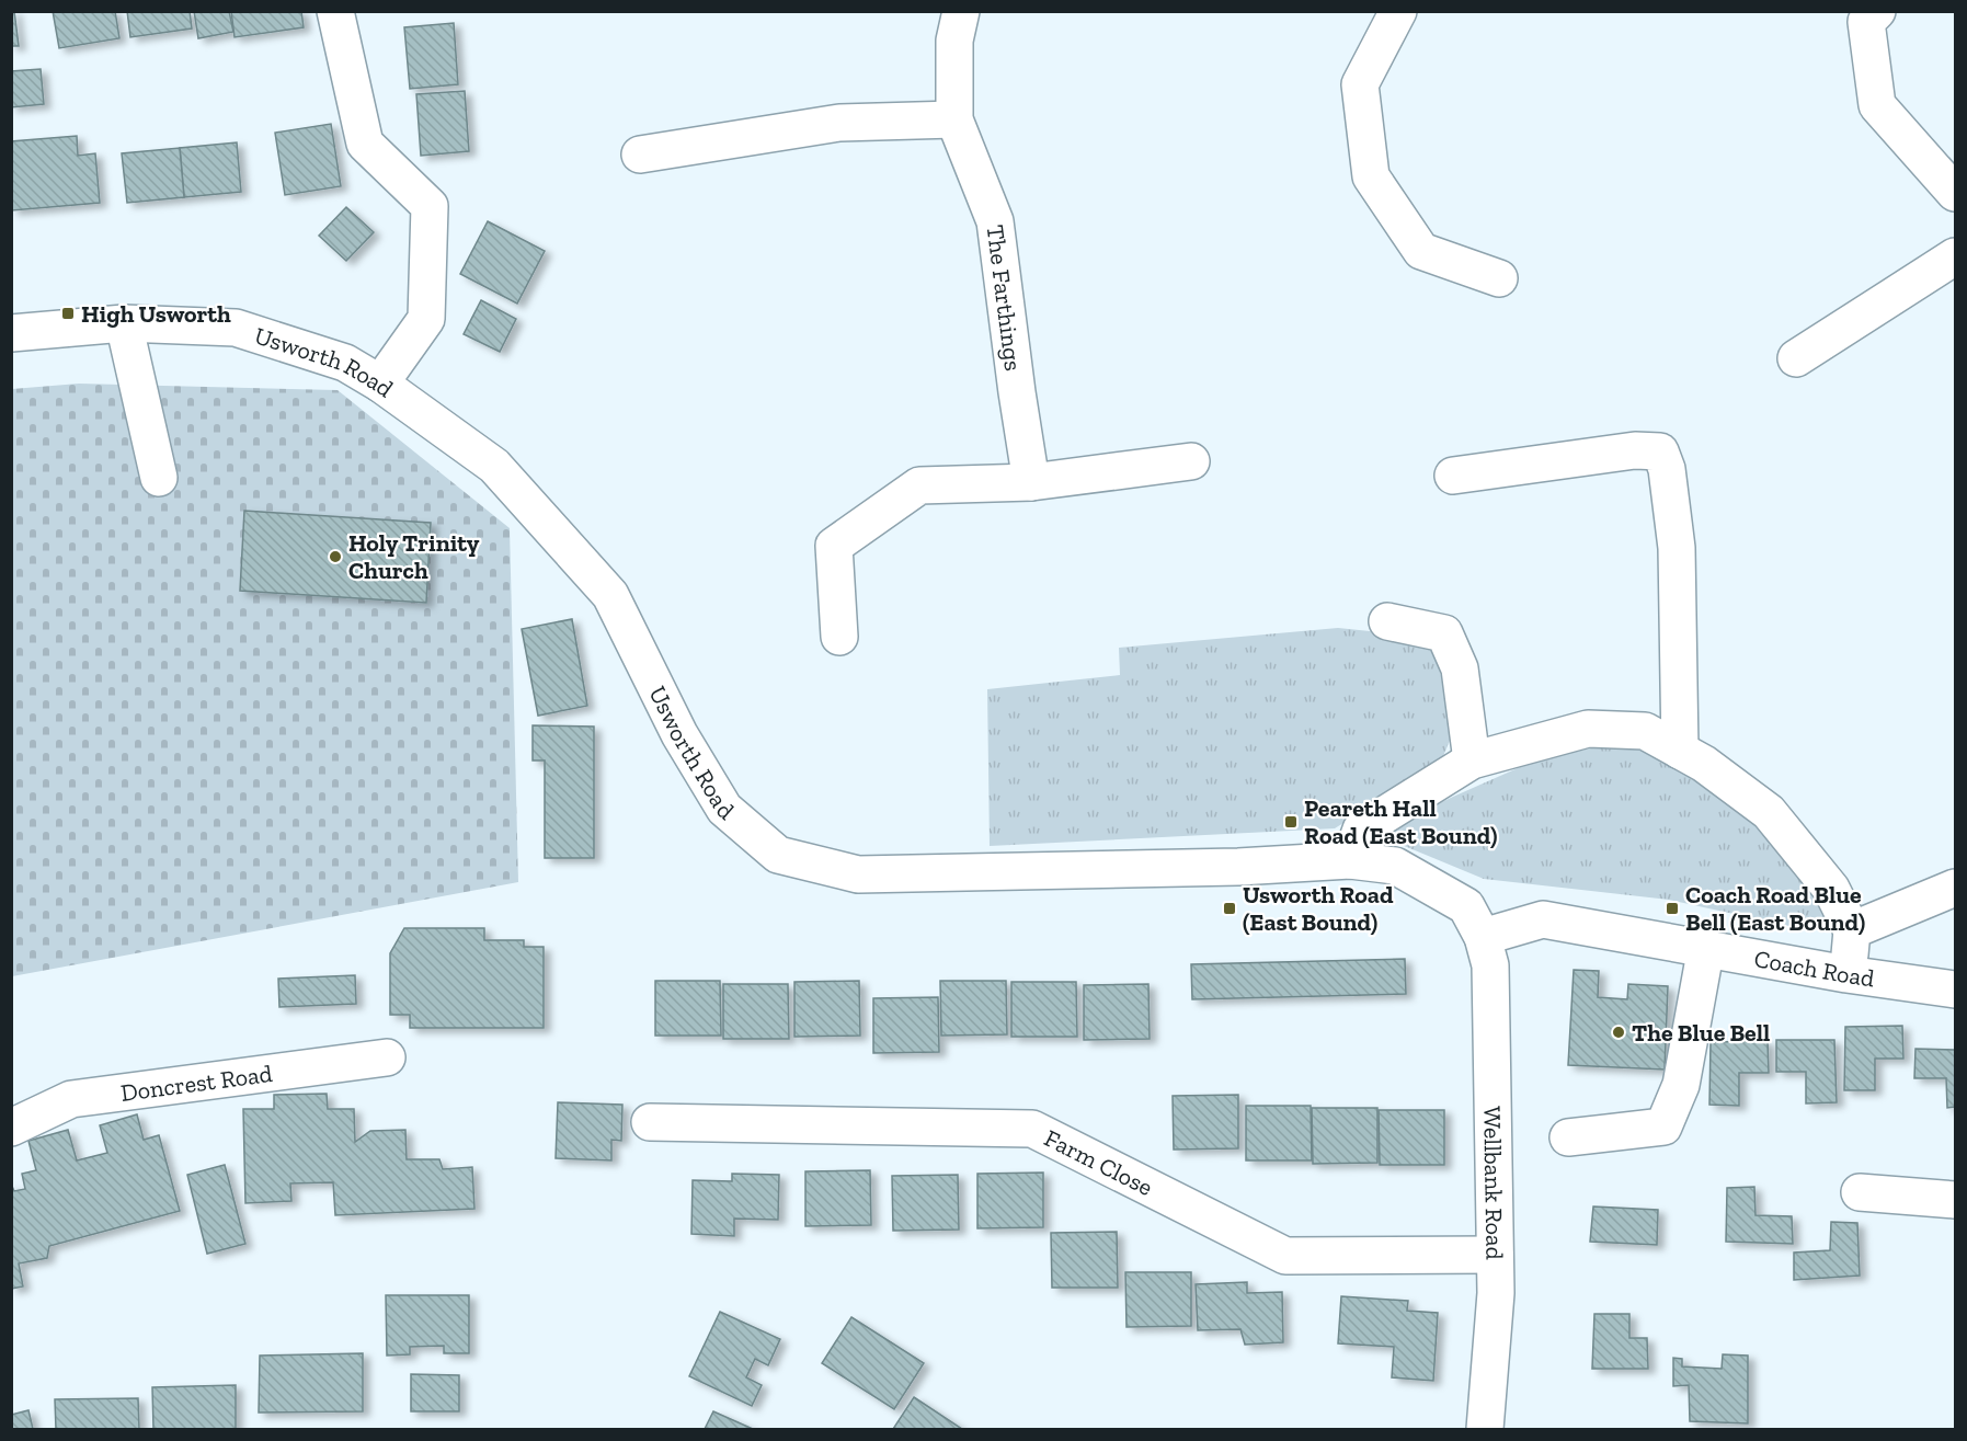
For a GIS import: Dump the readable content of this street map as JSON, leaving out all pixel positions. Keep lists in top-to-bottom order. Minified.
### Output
{"streets":{"street":["The Farthings","Usworth Road","Coach Road","Doncrest Road","Farm Close","Wellbank Road"]},"crossings":[["Usworth Road","Coach Road"],["Usworth Road","Wellbank Road"],["Coach Road","Wellbank Road"],["Farm Close","Wellbank Road"]],"places":{"transit":["High Usworth","Peareth Hall Road (East Bound)","Usworth Road (East Bound)","Coach Road Blue Bell (East Bound)"],"other":["Holy Trinity Church","The Blue Bell"]}}
